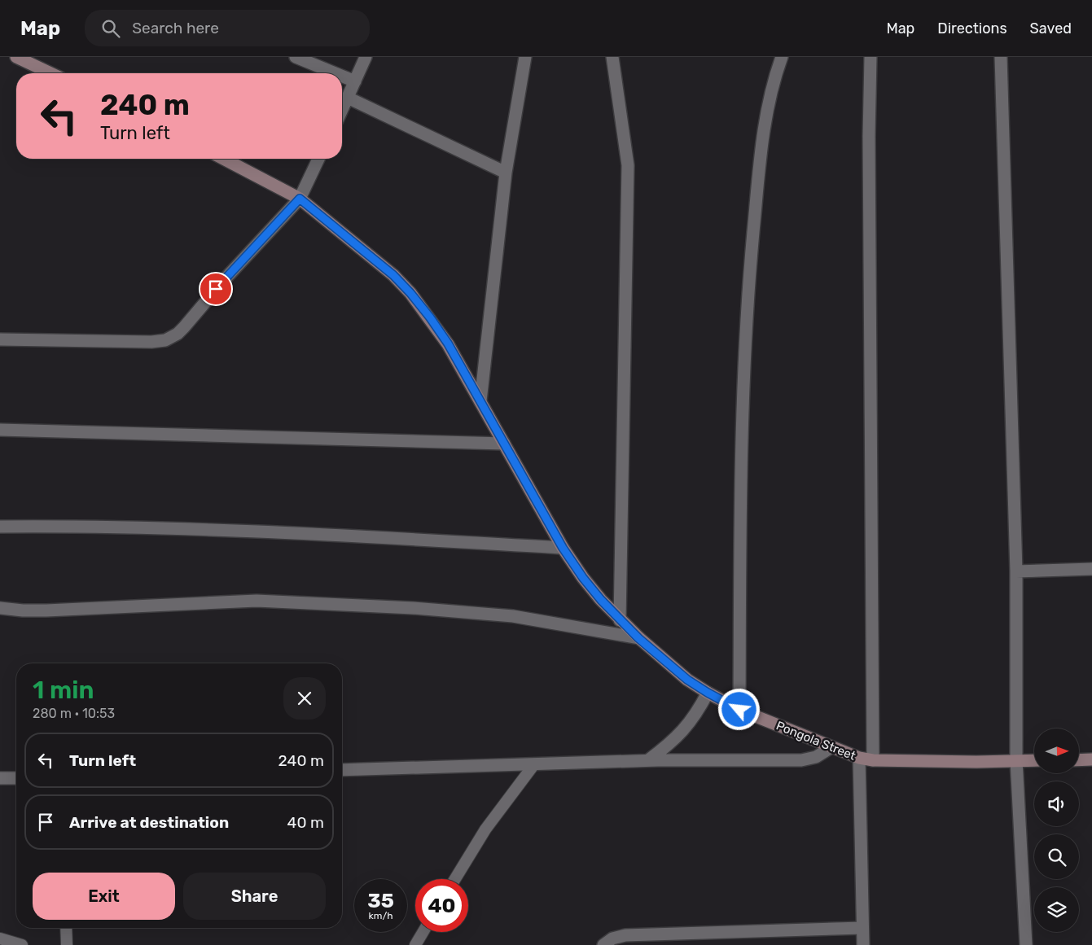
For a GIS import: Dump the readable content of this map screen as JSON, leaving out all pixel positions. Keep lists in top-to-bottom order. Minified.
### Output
{"streets":{"street":["Pongola Street"]},"north":"right","page":{"header":"Map","search":"Search here","nav":["Map","Directions","Saved"],"turn":["240 m","Turn left"],"heading":["1 min","280 m · 10:53"],"list":[{"name":"Turn left","value":"240 m"},{"name":"Arrive at destination","value":"40 m"}],"buttons":["Exit","Share"],"speed":"35 km/h","limit":"40"}}
